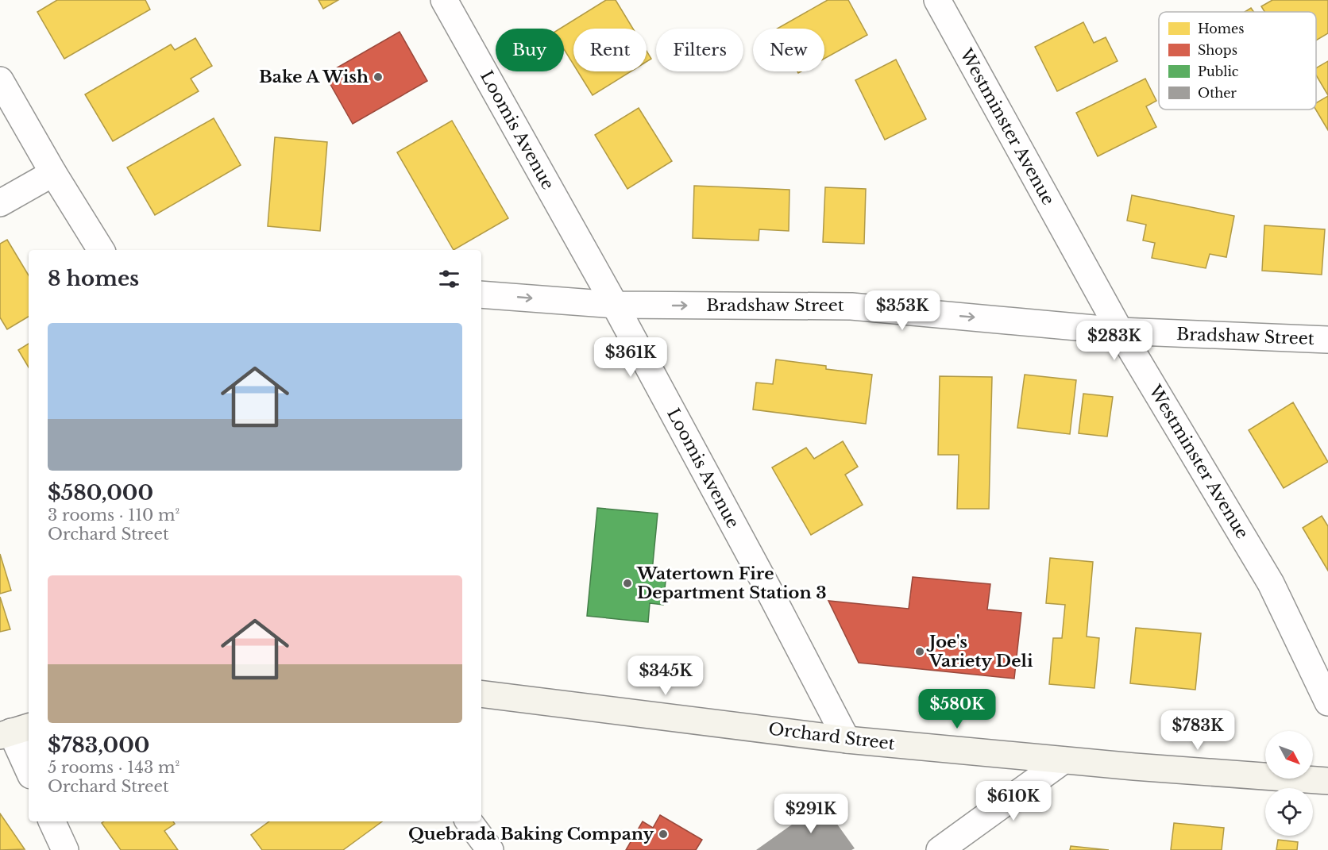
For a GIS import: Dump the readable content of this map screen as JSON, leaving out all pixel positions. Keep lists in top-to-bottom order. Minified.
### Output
{"streets":{"main road":["Orchard Street"],"street":["Westminster Avenue","Loomis Avenue","Bradshaw Street"]},"crossings":[["Westminster Avenue","Bradshaw Street"],["Loomis Avenue","Bradshaw Street"],["Loomis Avenue","Orchard Street"]],"one_way":["Bradshaw Street"],"places":["Bake A Wish","Watertown Fire Department Station 3","Joe's Variety Deli","Quebrada Baking Company"],"legend":["Homes","Shops","Public","Other"],"north":"bottom right","page":{"chip":["Buy","Rent","Filters","New"],"heading":"8 homes","price":["$353K","$283K","$361K","$345K","$580K","$783K","$610K","$291K"],"list":[{"name":"$580,000","note":"3 rooms · 110 m² · Orchard Street"},{"name":"$783,000","note":"5 rooms · 143 m² · Orchard Street"}]}}
